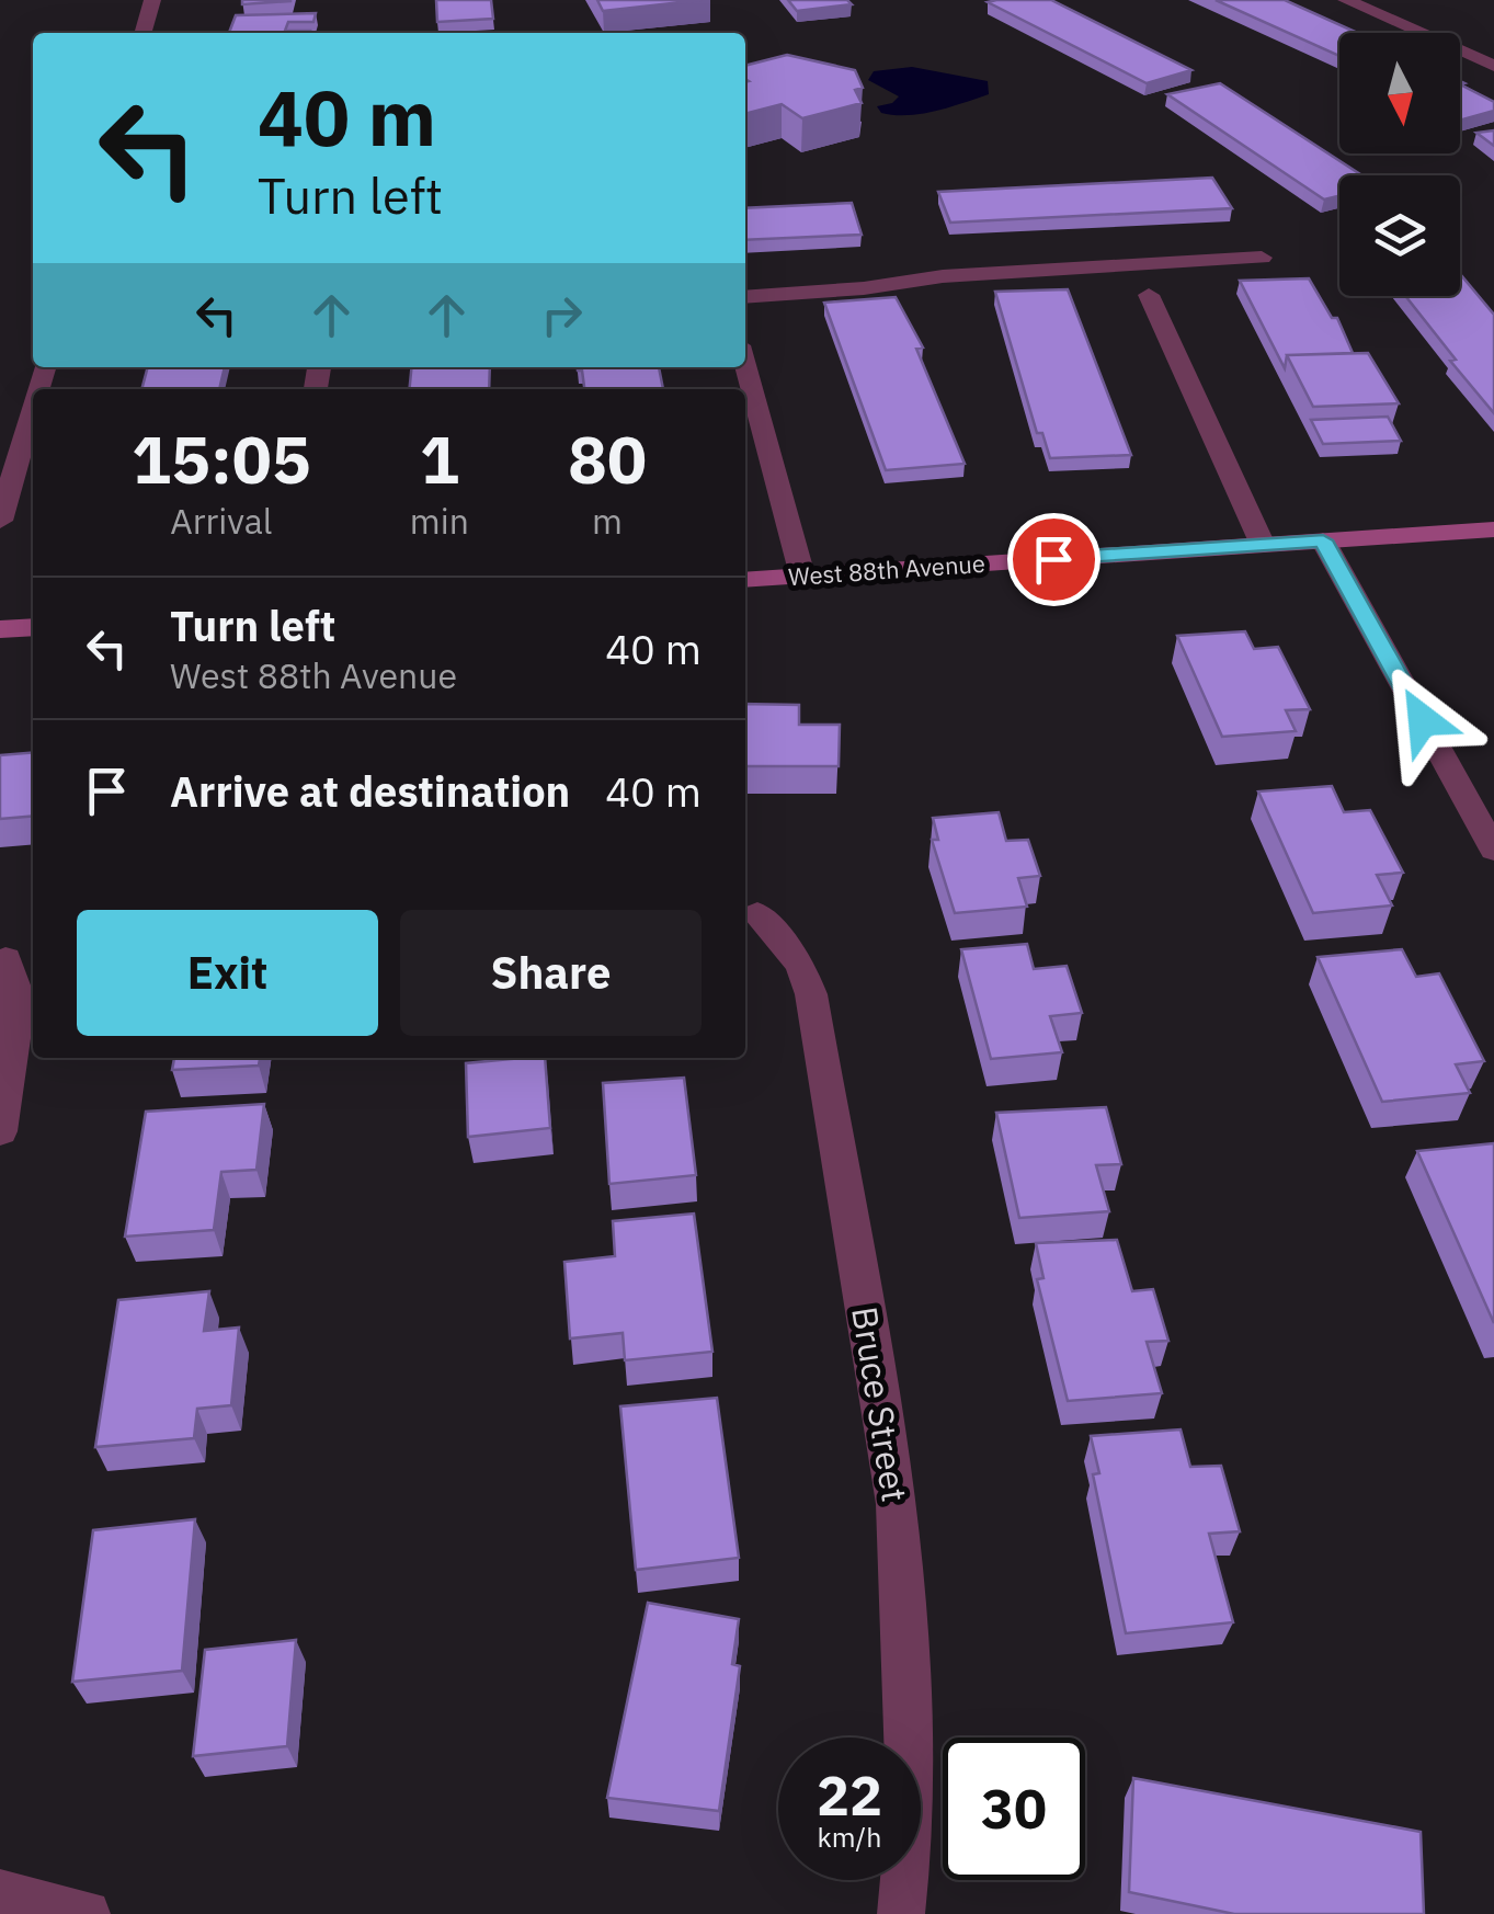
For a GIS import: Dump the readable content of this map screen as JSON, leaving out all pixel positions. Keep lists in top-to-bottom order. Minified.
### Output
{"streets":{"main road":["West 88th Avenue"],"street":["Bruce Street"]},"north":"bottom","page":{"turn":["40 m","Turn left"],"eta":["15:05","Arrival","1","min","80","m"],"list":[{"name":"Turn left","note":"West 88th Avenue","value":"40 m"},{"name":"Arrive at destination","value":"40 m"}],"buttons":["Exit","Share"],"speed":"22 km/h","limit":"30"}}
